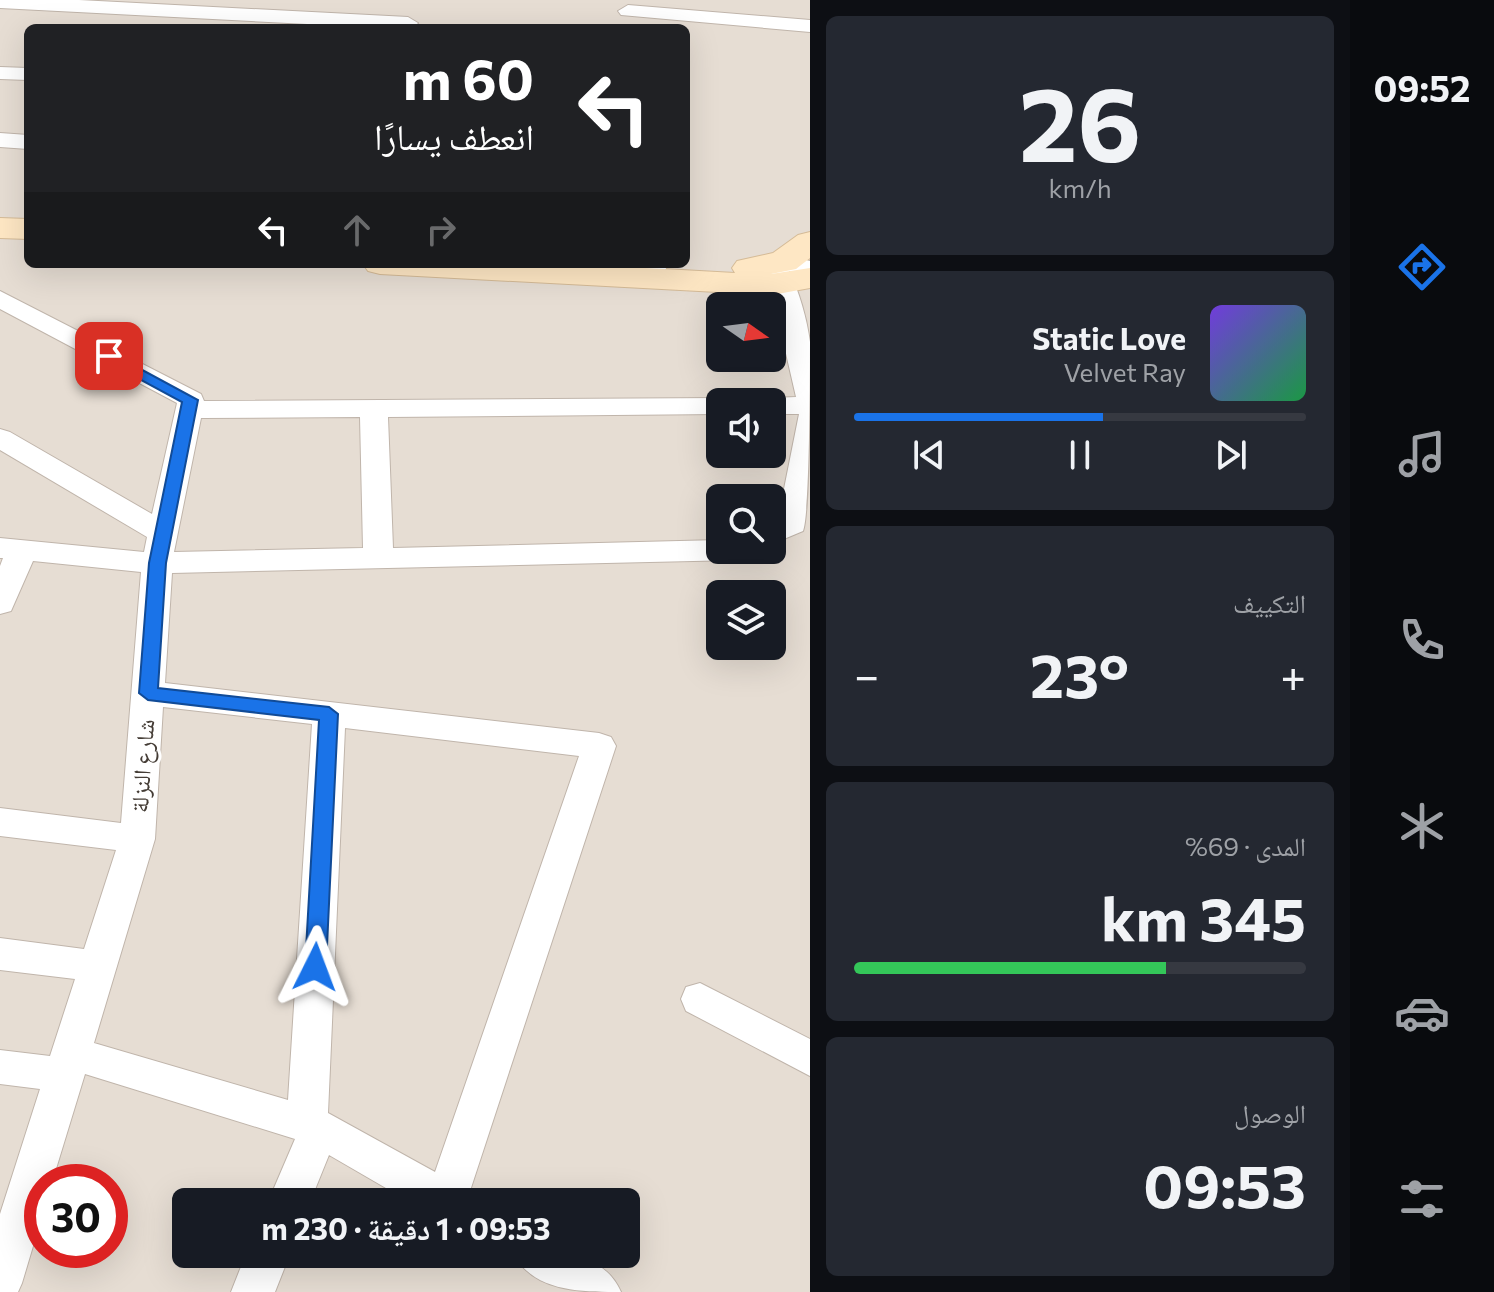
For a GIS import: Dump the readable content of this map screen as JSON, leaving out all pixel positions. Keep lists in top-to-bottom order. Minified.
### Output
{"streets":{"street":["شارع النزلة"]},"north":"right","page":{"tabs":"09:52","tile":[["26","km/h"],"التكييف",["المدى · 69%","345 km"],["الوصول","09:53"]],"turn":["60 m","انعطف يسارًا"],"song":["Static Love","Velvet Ray"],"heat":["−","23°","+"],"limit":"30","trip":"09:53 · 1 دقيقة · 230 m"}}
